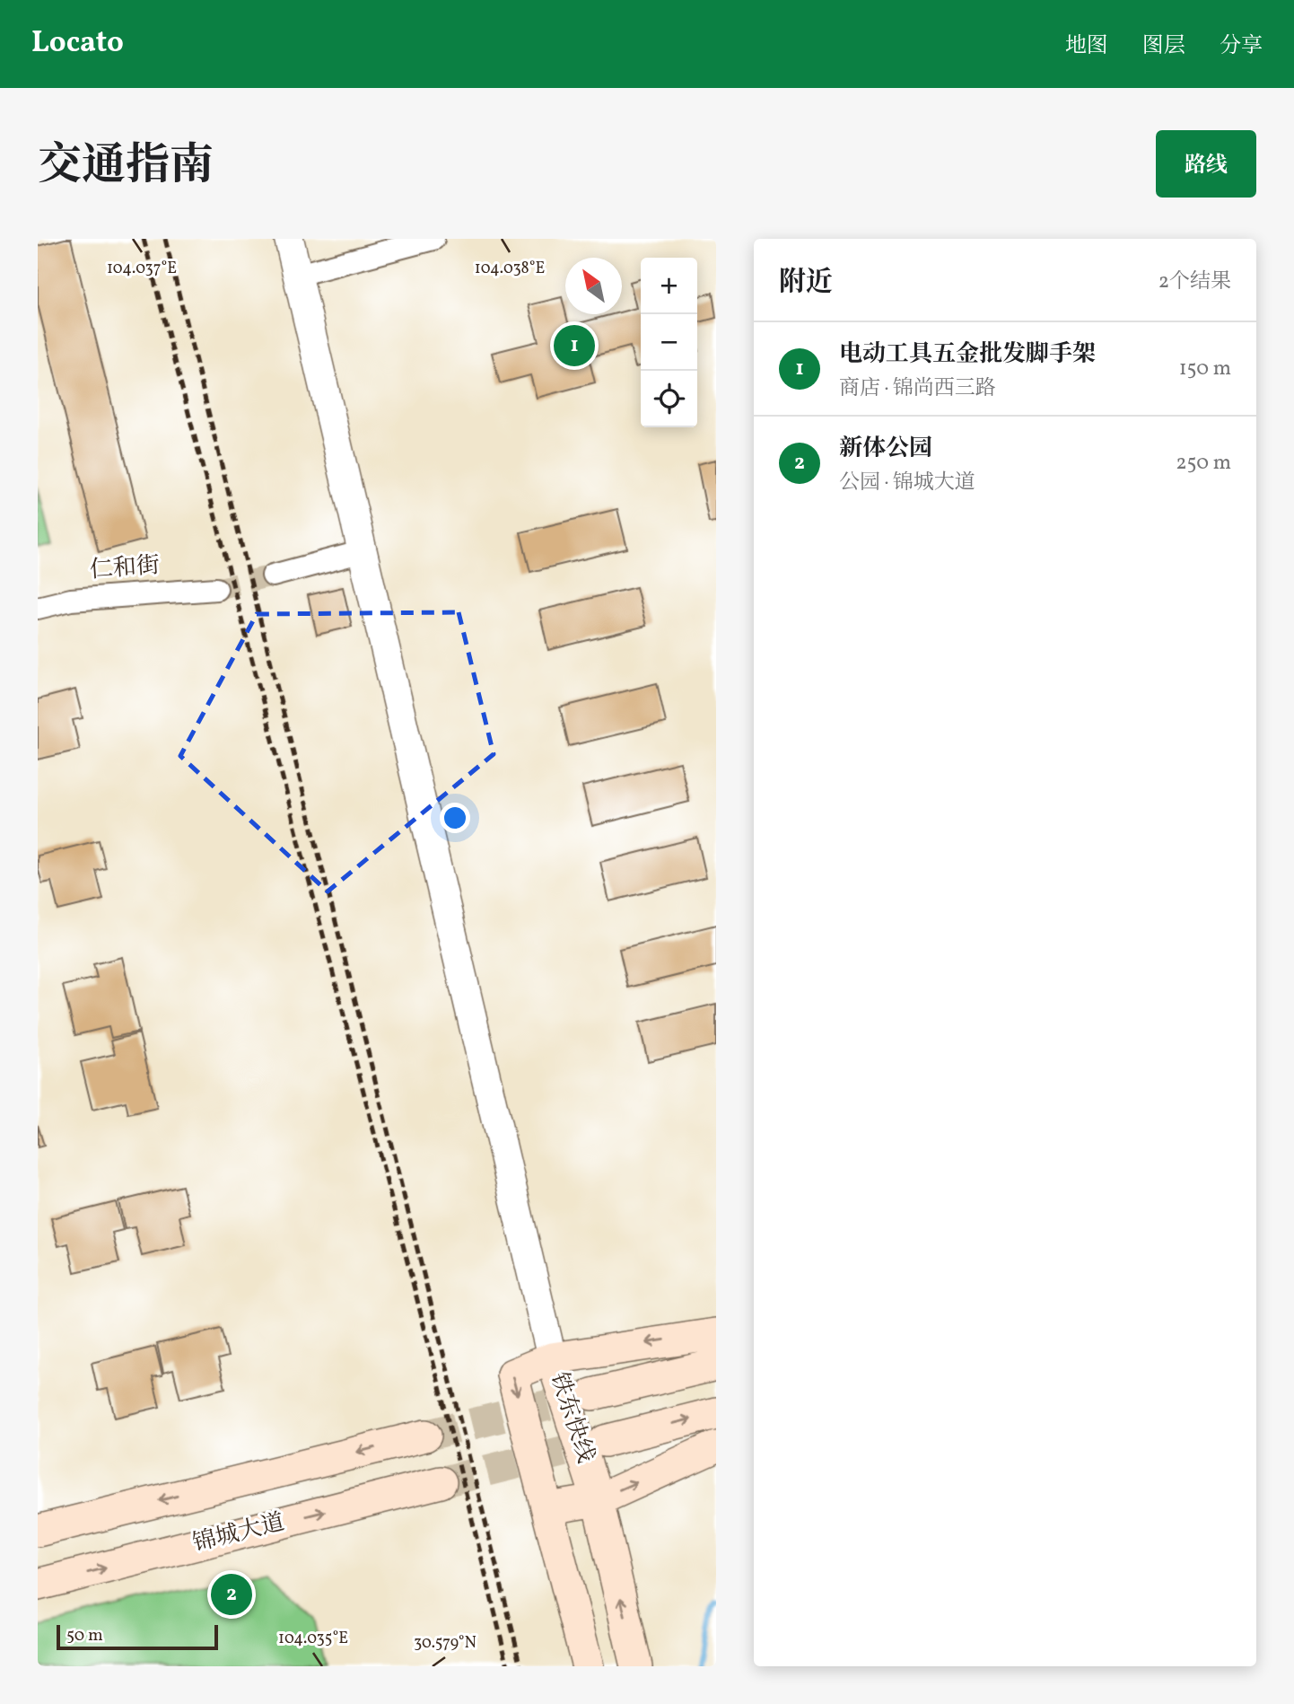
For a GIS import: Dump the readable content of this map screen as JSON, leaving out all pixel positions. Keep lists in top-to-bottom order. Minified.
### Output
{"streets":{"main road":["铁东快线","锦城大道"],"street":["仁和街"]},"scale_bar":"50 m","north":"top left","page":{"header":"Locato","nav":["地图","图层","分享"],"title":"交通指南","buttons":"路线","heading":["附近","2个结果"],"map_buttons":["+","−"],"list":[{"mark":"1","name":"电动工具五金批发脚手架","note":"商店 · 锦尚西三路","value":"150 m"},{"mark":"2","name":"新体公园","note":"公园 · 锦城大道","value":"250 m"}],"pins":["1","2"],"scale":"50 m"},"coordinates":["104.037°E","104.038°E","104.035°E","30.579°N"]}
